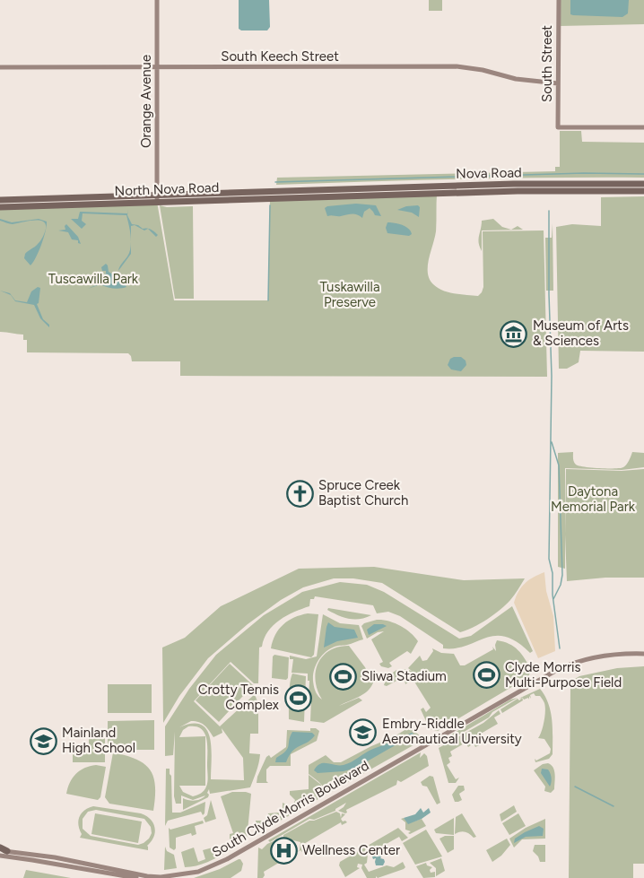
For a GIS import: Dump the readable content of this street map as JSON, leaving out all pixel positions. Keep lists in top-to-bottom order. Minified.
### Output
{"streets":{"main road":["Nova Road","North Nova Road"],"street":["South Keech Street","South Street","Orange Avenue","South Clyde Morris Boulevard"]},"crossings":[["South Keech Street","South Street"],["South Keech Street","Orange Avenue"],["Orange Avenue","North Nova Road"],["Nova Road","North Nova Road"]],"parks":["Tuscawilla Park","Tuskawilla Preserve","Daytona Memorial Park"],"places":{"museum":["Museum of Arts & Sciences"],"church":["Spruce Creek Baptist Church"],"sports":["Clyde Morris Multi-Purpose Field","Sliwa Stadium","Crotty Tennis Complex"],"school or university":["Embry-Riddle Aeronautical University","Mainland High School"],"hospital":["Wellness Center"]}}
